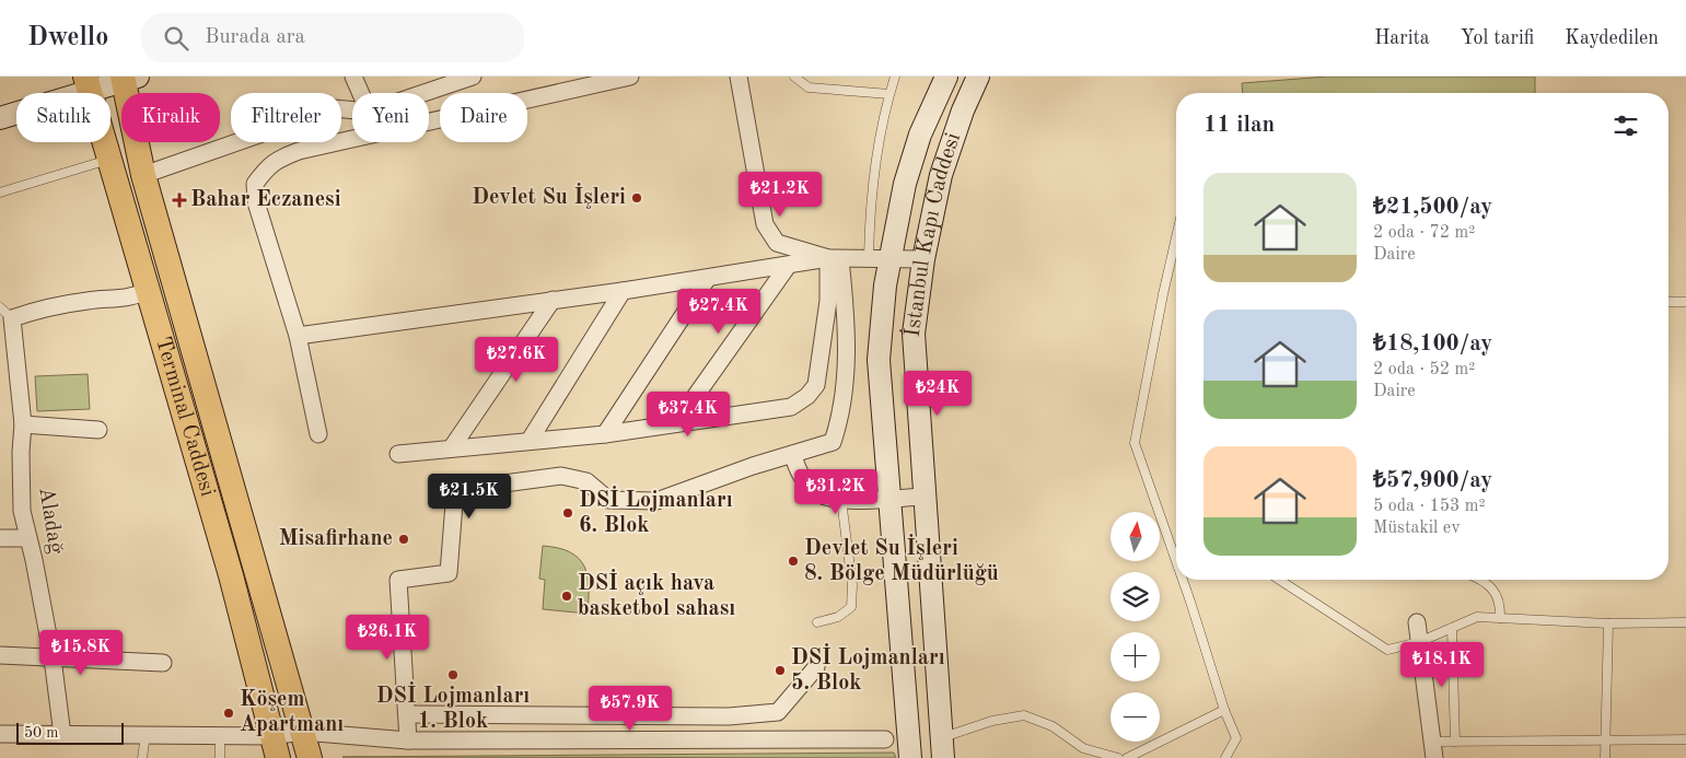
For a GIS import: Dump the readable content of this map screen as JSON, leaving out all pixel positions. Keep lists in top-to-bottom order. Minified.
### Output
{"streets":{"main road":["İstanbul Kapı Caddesi","Terminal Caddesi"],"street":["Aladağ"]},"places":{"other":["Devlet Su İşleri","DSİ Lojmanları 6. Blok","Misafirhane","Devlet Su İşleri 8. Bölge Müdürlüğü","DSİ açık hava basketbol sahası","DSİ Lojmanları 5. Blok","DSİ Lojmanları 1. Blok","Köşem Apartmanı"],"health":["Bahar Eczanesi"]},"scale_bar":"50 m","north":"top","page":{"header":"Dwello","search":"Burada ara","nav":["Harita","Yol tarifi","Kaydedilen"],"chip":["Satılık","Kiralık","Filtreler","Yeni","Daire"],"heading":"11 ilan","list":[{"name":"₺21,500/ay","note":"2 oda · 72 m² · Daire"},{"name":"₺18,100/ay","note":"2 oda · 52 m² · Daire"},{"name":"₺57,900/ay","note":"5 oda · 153 m² · Müstakil ev"}],"price":["₺21.2K","₺27.4K","₺27.6K","₺24K","₺37.4K","₺31.2K","₺21.5K","₺26.1K","₺15.8K","₺18.1K","₺57.9K"],"map_buttons":["+","−"],"scale":"50 m"}}
